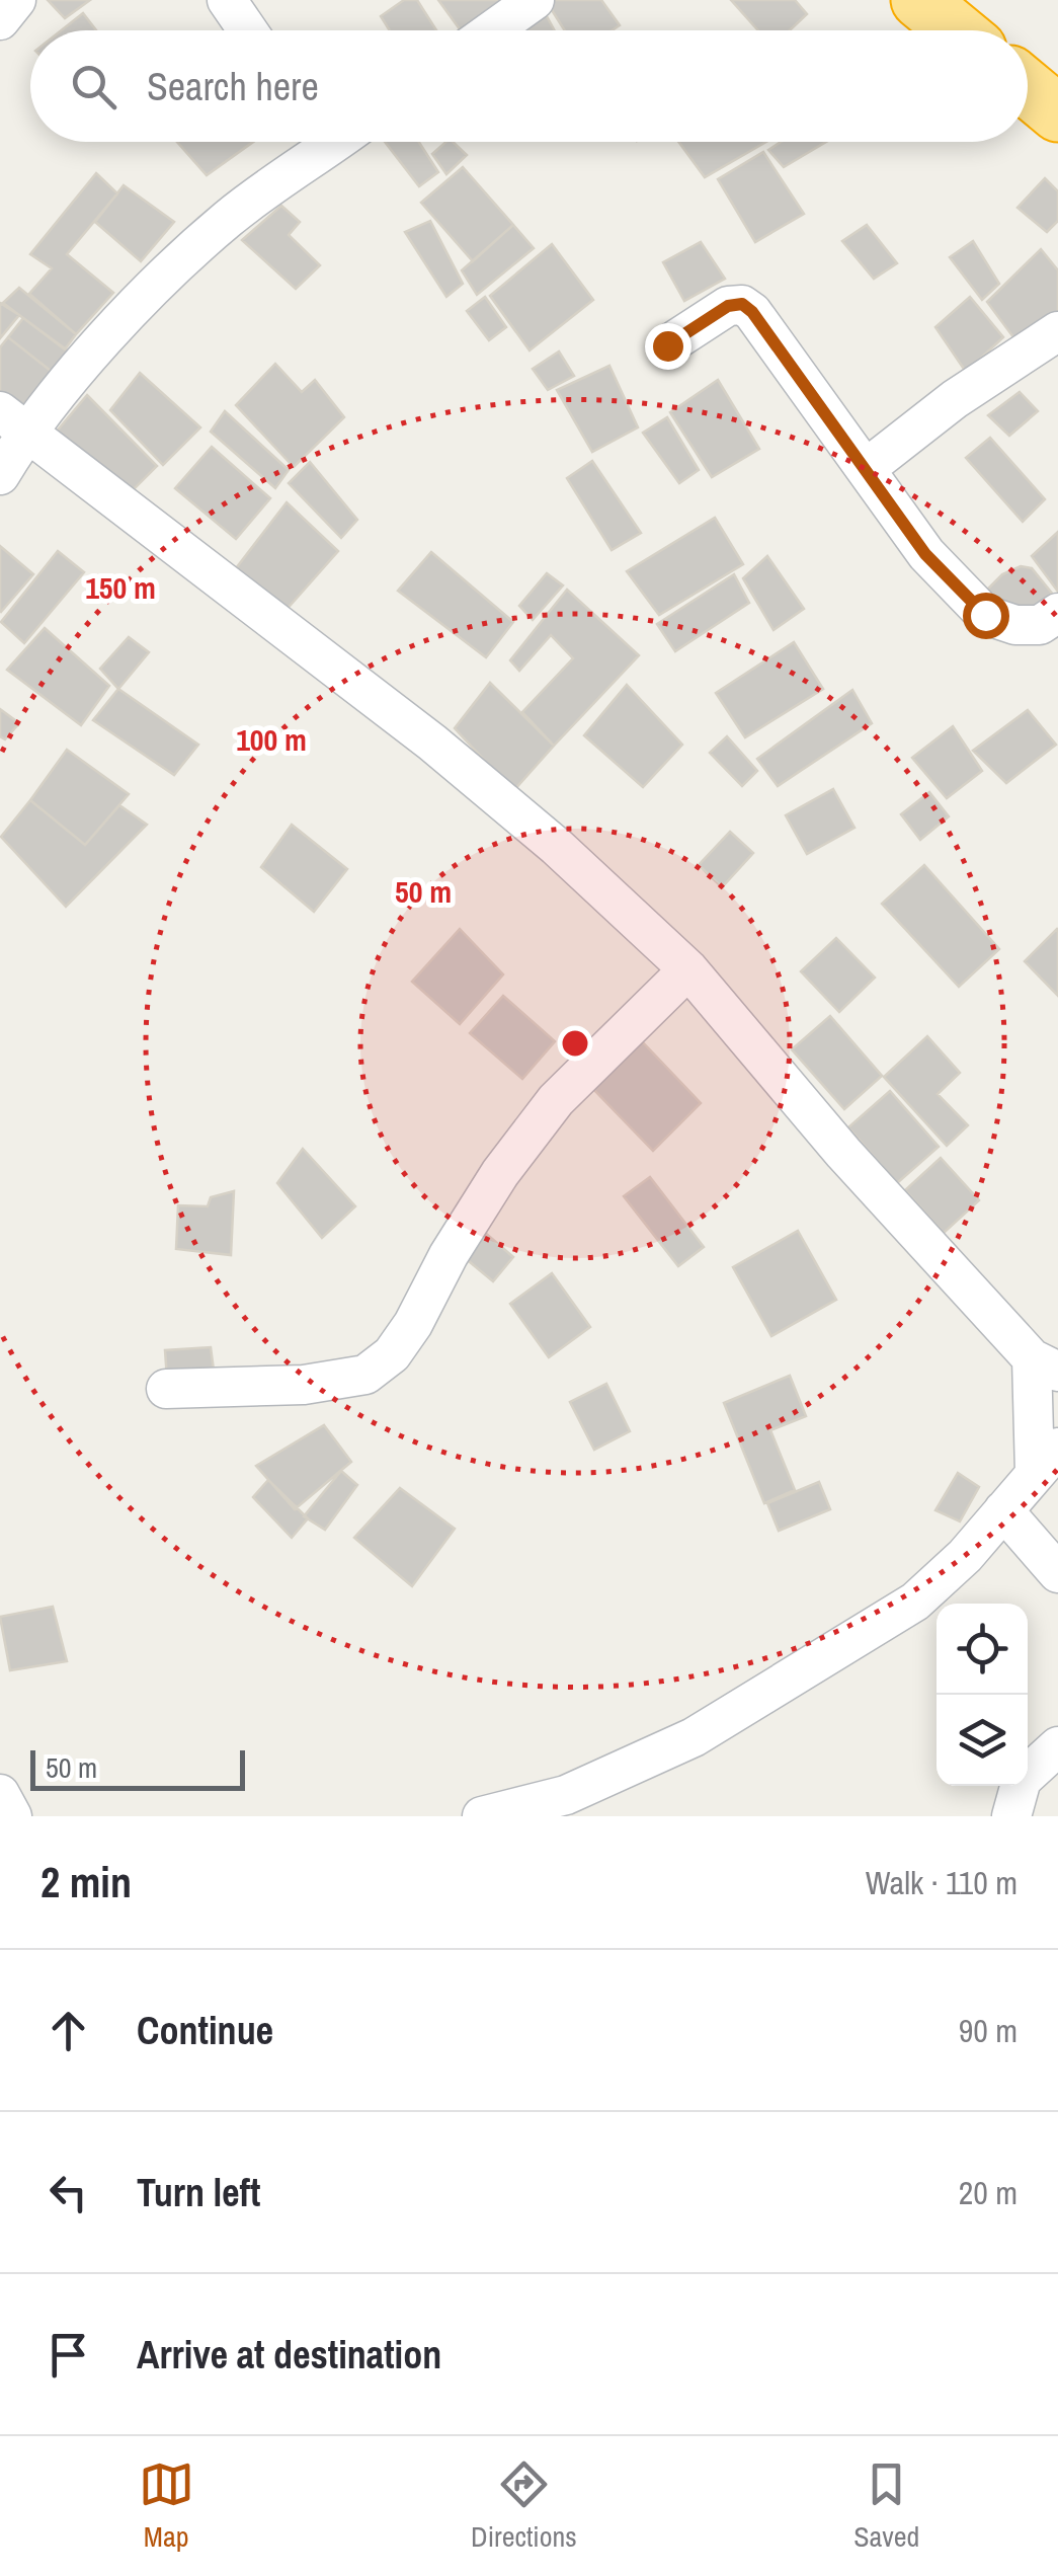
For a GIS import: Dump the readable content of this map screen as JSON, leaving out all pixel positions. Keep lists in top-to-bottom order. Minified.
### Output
{"scale_bar":"50 m","page":{"search":"Search here","scale":"50 m","heading":["2 min","Walk · 110 m"],"list":[["Continue","90 m"],["Turn left","20 m"],"Arrive at destination"],"nav":["Map","Directions","Saved"]},"rings":["150 m","100 m","50 m"]}
